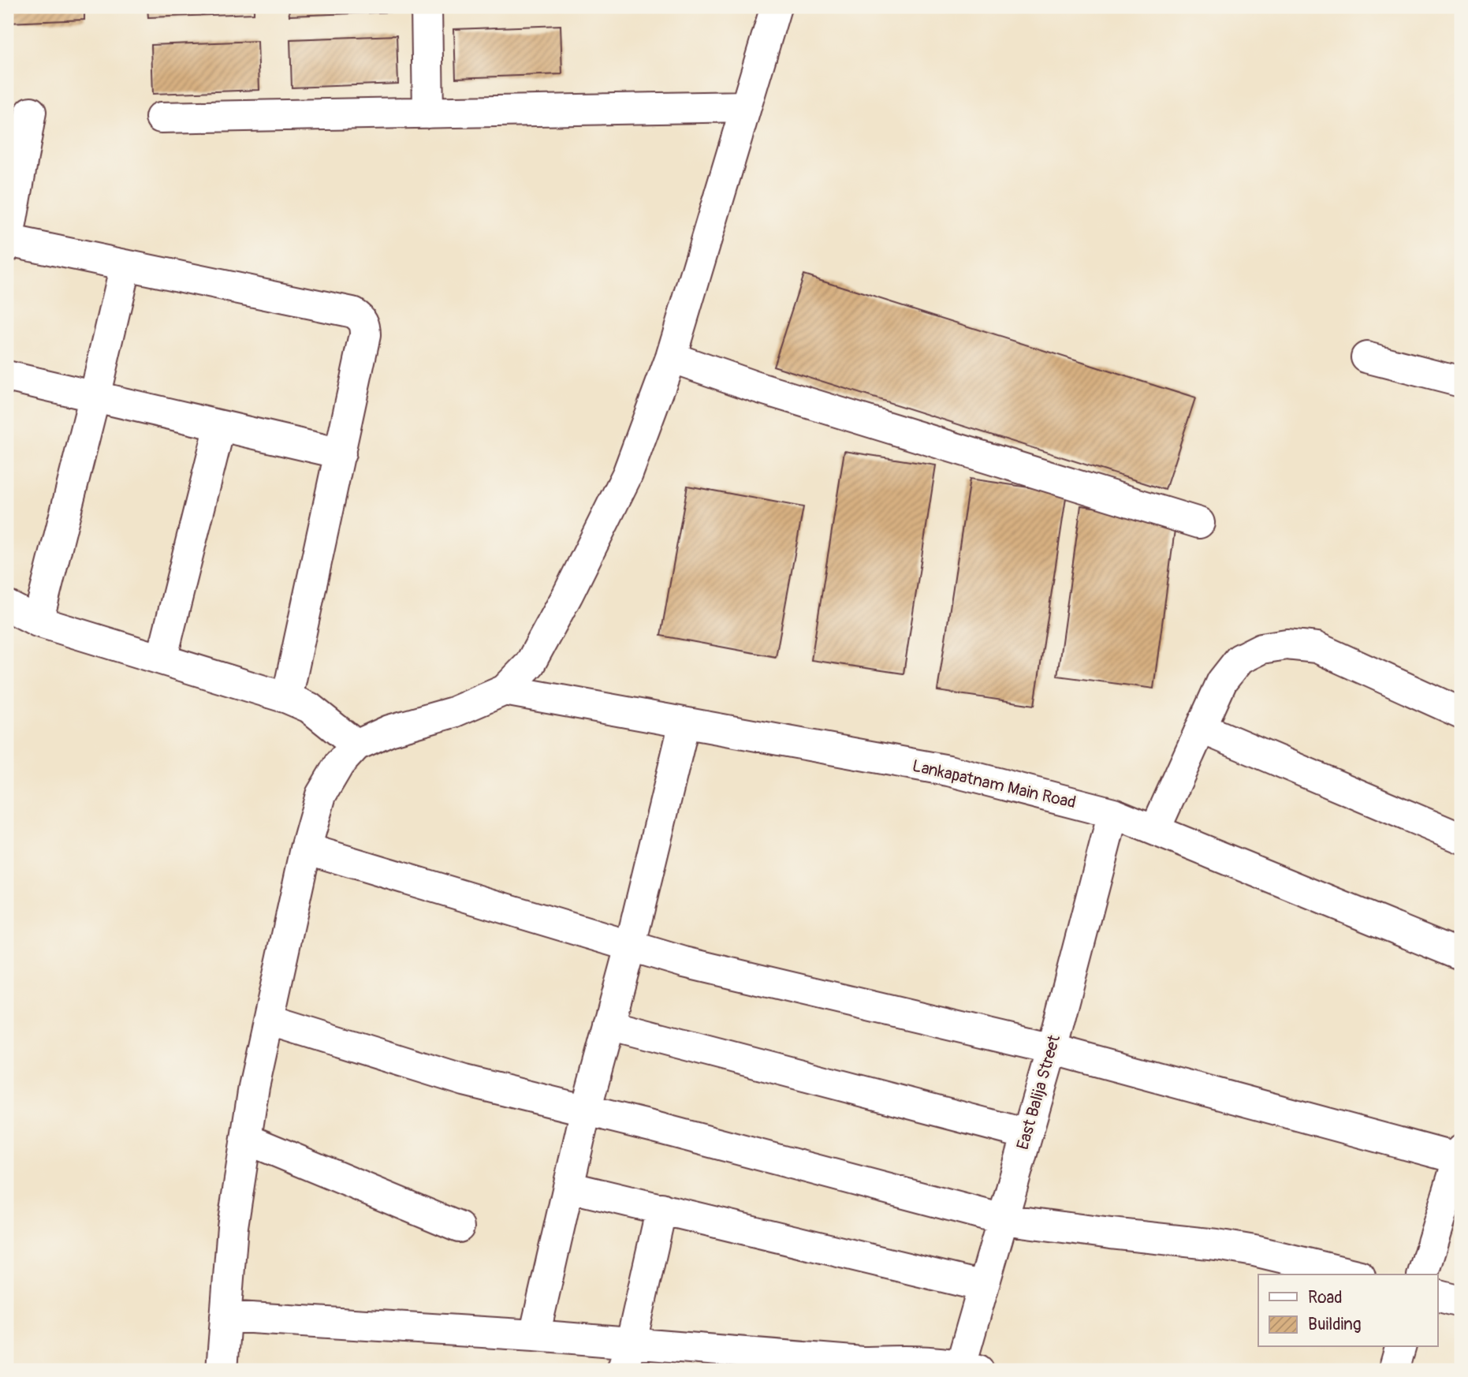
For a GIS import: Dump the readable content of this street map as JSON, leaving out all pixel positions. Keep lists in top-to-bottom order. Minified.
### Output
{"streets":{"street":["Lankapatnam Main Road","East Balija Street"]},"crossings":[["Lankapatnam Main Road","East Balija Street"]],"legend":["Road","Building"]}
